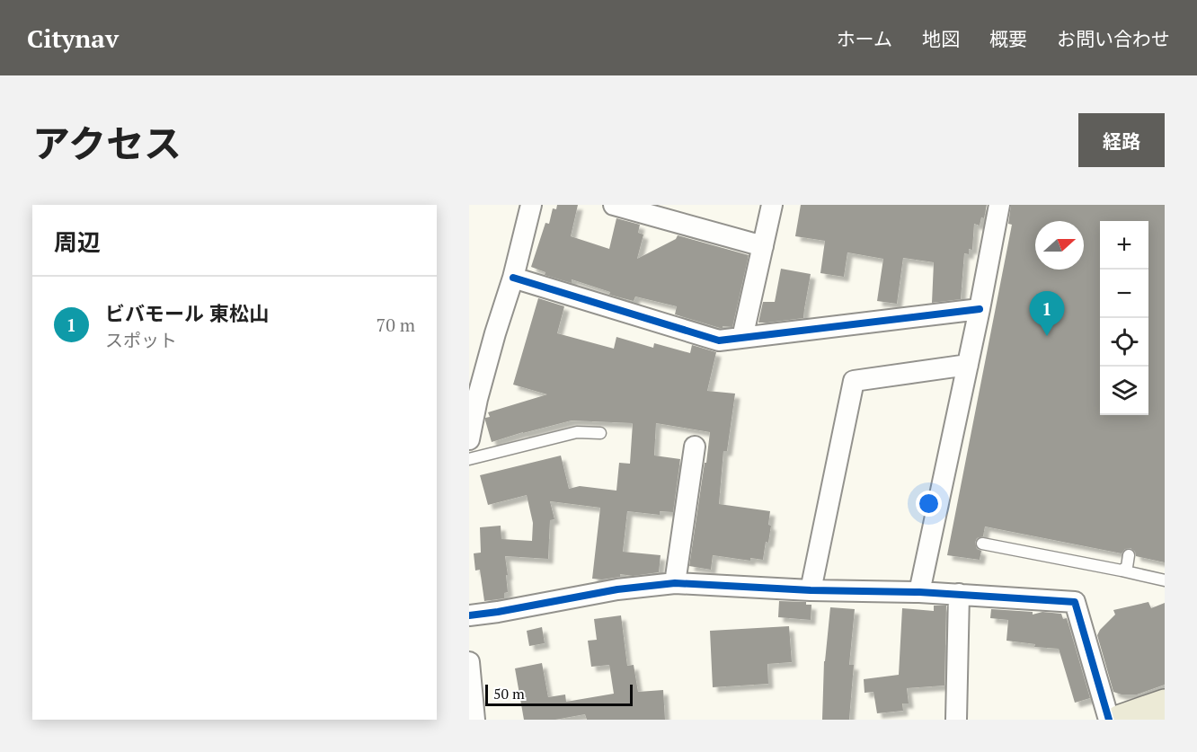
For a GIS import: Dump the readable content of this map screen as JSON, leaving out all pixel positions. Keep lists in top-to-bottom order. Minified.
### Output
{"scale_bar":"50 m","north":"right","page":{"header":"Citynav","nav":["ホーム","地図","概要","お問い合わせ"],"title":"アクセス","buttons":"経路","heading":"周辺","map_buttons":["+","−"],"list":[{"mark":"1","name":"ビバモール 東松山","note":"スポット","value":"70 m"}],"pins":"1","scale":"50 m"}}
